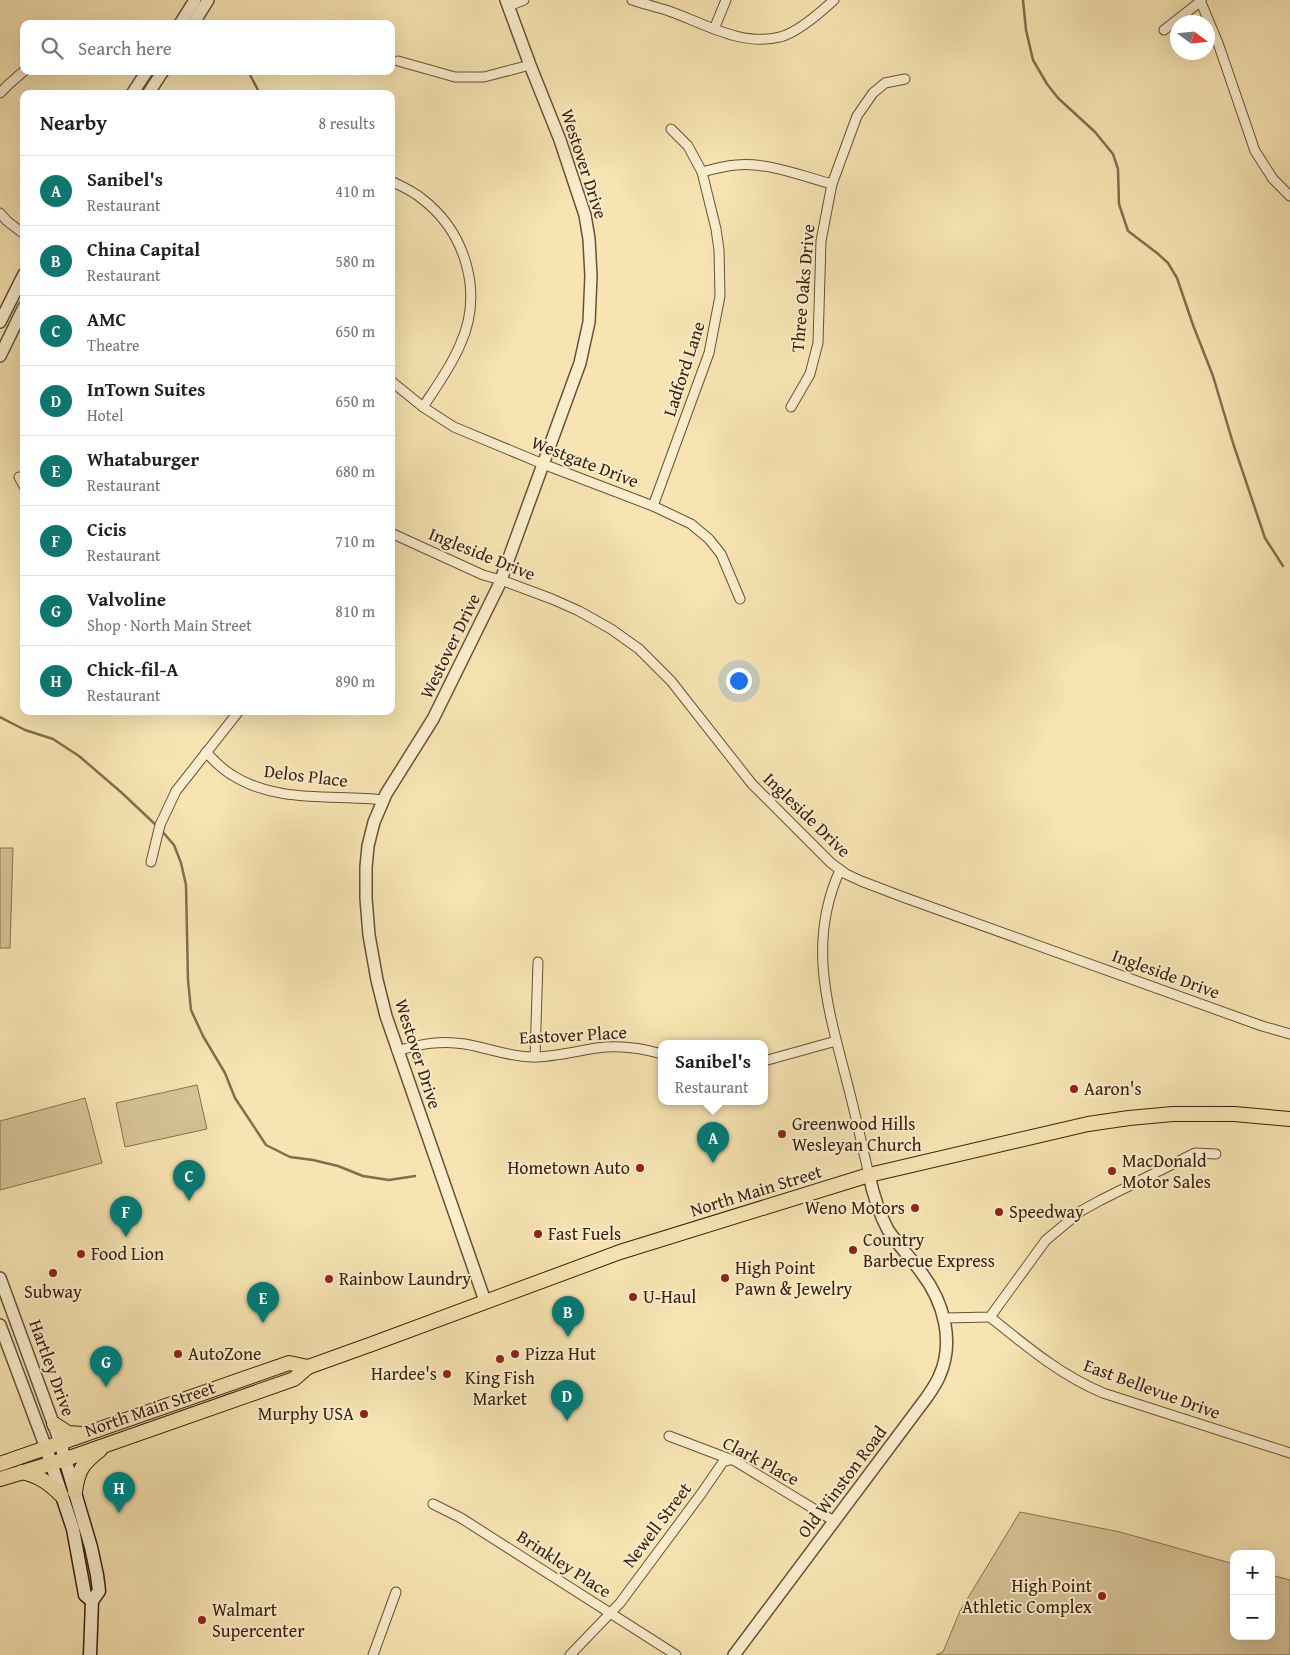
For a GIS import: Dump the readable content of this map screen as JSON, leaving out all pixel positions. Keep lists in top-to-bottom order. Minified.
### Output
{"streets":{"main road":["North Main Street"],"street":["Westover Drive","Three Oaks Drive","Ladford Lane","Westgate Drive","Ingleside Drive","Delos Place","Eastover Place","Hartley Drive","East Bellevue Drive","Clark Place","Old Winston Road","Newell Street","Brinkley Place"]},"crossings":[["Westover Drive","Westgate Drive"],["Westover Drive","Ingleside Drive"],["Westover Drive","Delos Place"],["Westover Drive","Eastover Place"],["Westover Drive","North Main Street"],["Ladford Lane","Westgate Drive"],["North Main Street","Hartley Drive"],["North Main Street","Old Winston Road"],["Clark Place","Old Winston Road"],["Clark Place","Newell Street"],["Newell Street","Brinkley Place"]],"places":["Aaron's","Greenwood Hills Wesleyan Church","Hometown Auto","MacDonald Motor Sales","Weno Motors","Speedway","Fast Fuels","Country Barbecue Express","Food Lion","Subway","High Point Pawn & Jewelry","Rainbow Laundry","U-Haul","AutoZone","Pizza Hut","King Fish Market","Hardee's","Murphy USA","High Point Athletic Complex","Walmart Supercenter"],"north":"right","page":{"search":"Search here","heading":["Nearby","8 results"],"list":[{"mark":"A","name":"Sanibel's","note":"Restaurant","value":"410 m"},{"mark":"B","name":"China Capital","note":"Restaurant","value":"580 m"},{"mark":"C","name":"AMC","note":"Theatre","value":"650 m"},{"mark":"D","name":"InTown Suites","note":"Hotel","value":"650 m"},{"mark":"E","name":"Whataburger","note":"Restaurant","value":"680 m"},{"mark":"F","name":"Cicis","note":"Restaurant","value":"710 m"},{"mark":"G","name":"Valvoline","note":"Shop · North Main Street","value":"810 m"},{"mark":"H","name":"Chick-fil-A","note":"Restaurant","value":"890 m"}],"popup":["Sanibel's","Restaurant"],"pins":["A","C","F","E","B","G","D","H"],"map_buttons":["+","−"]}}
